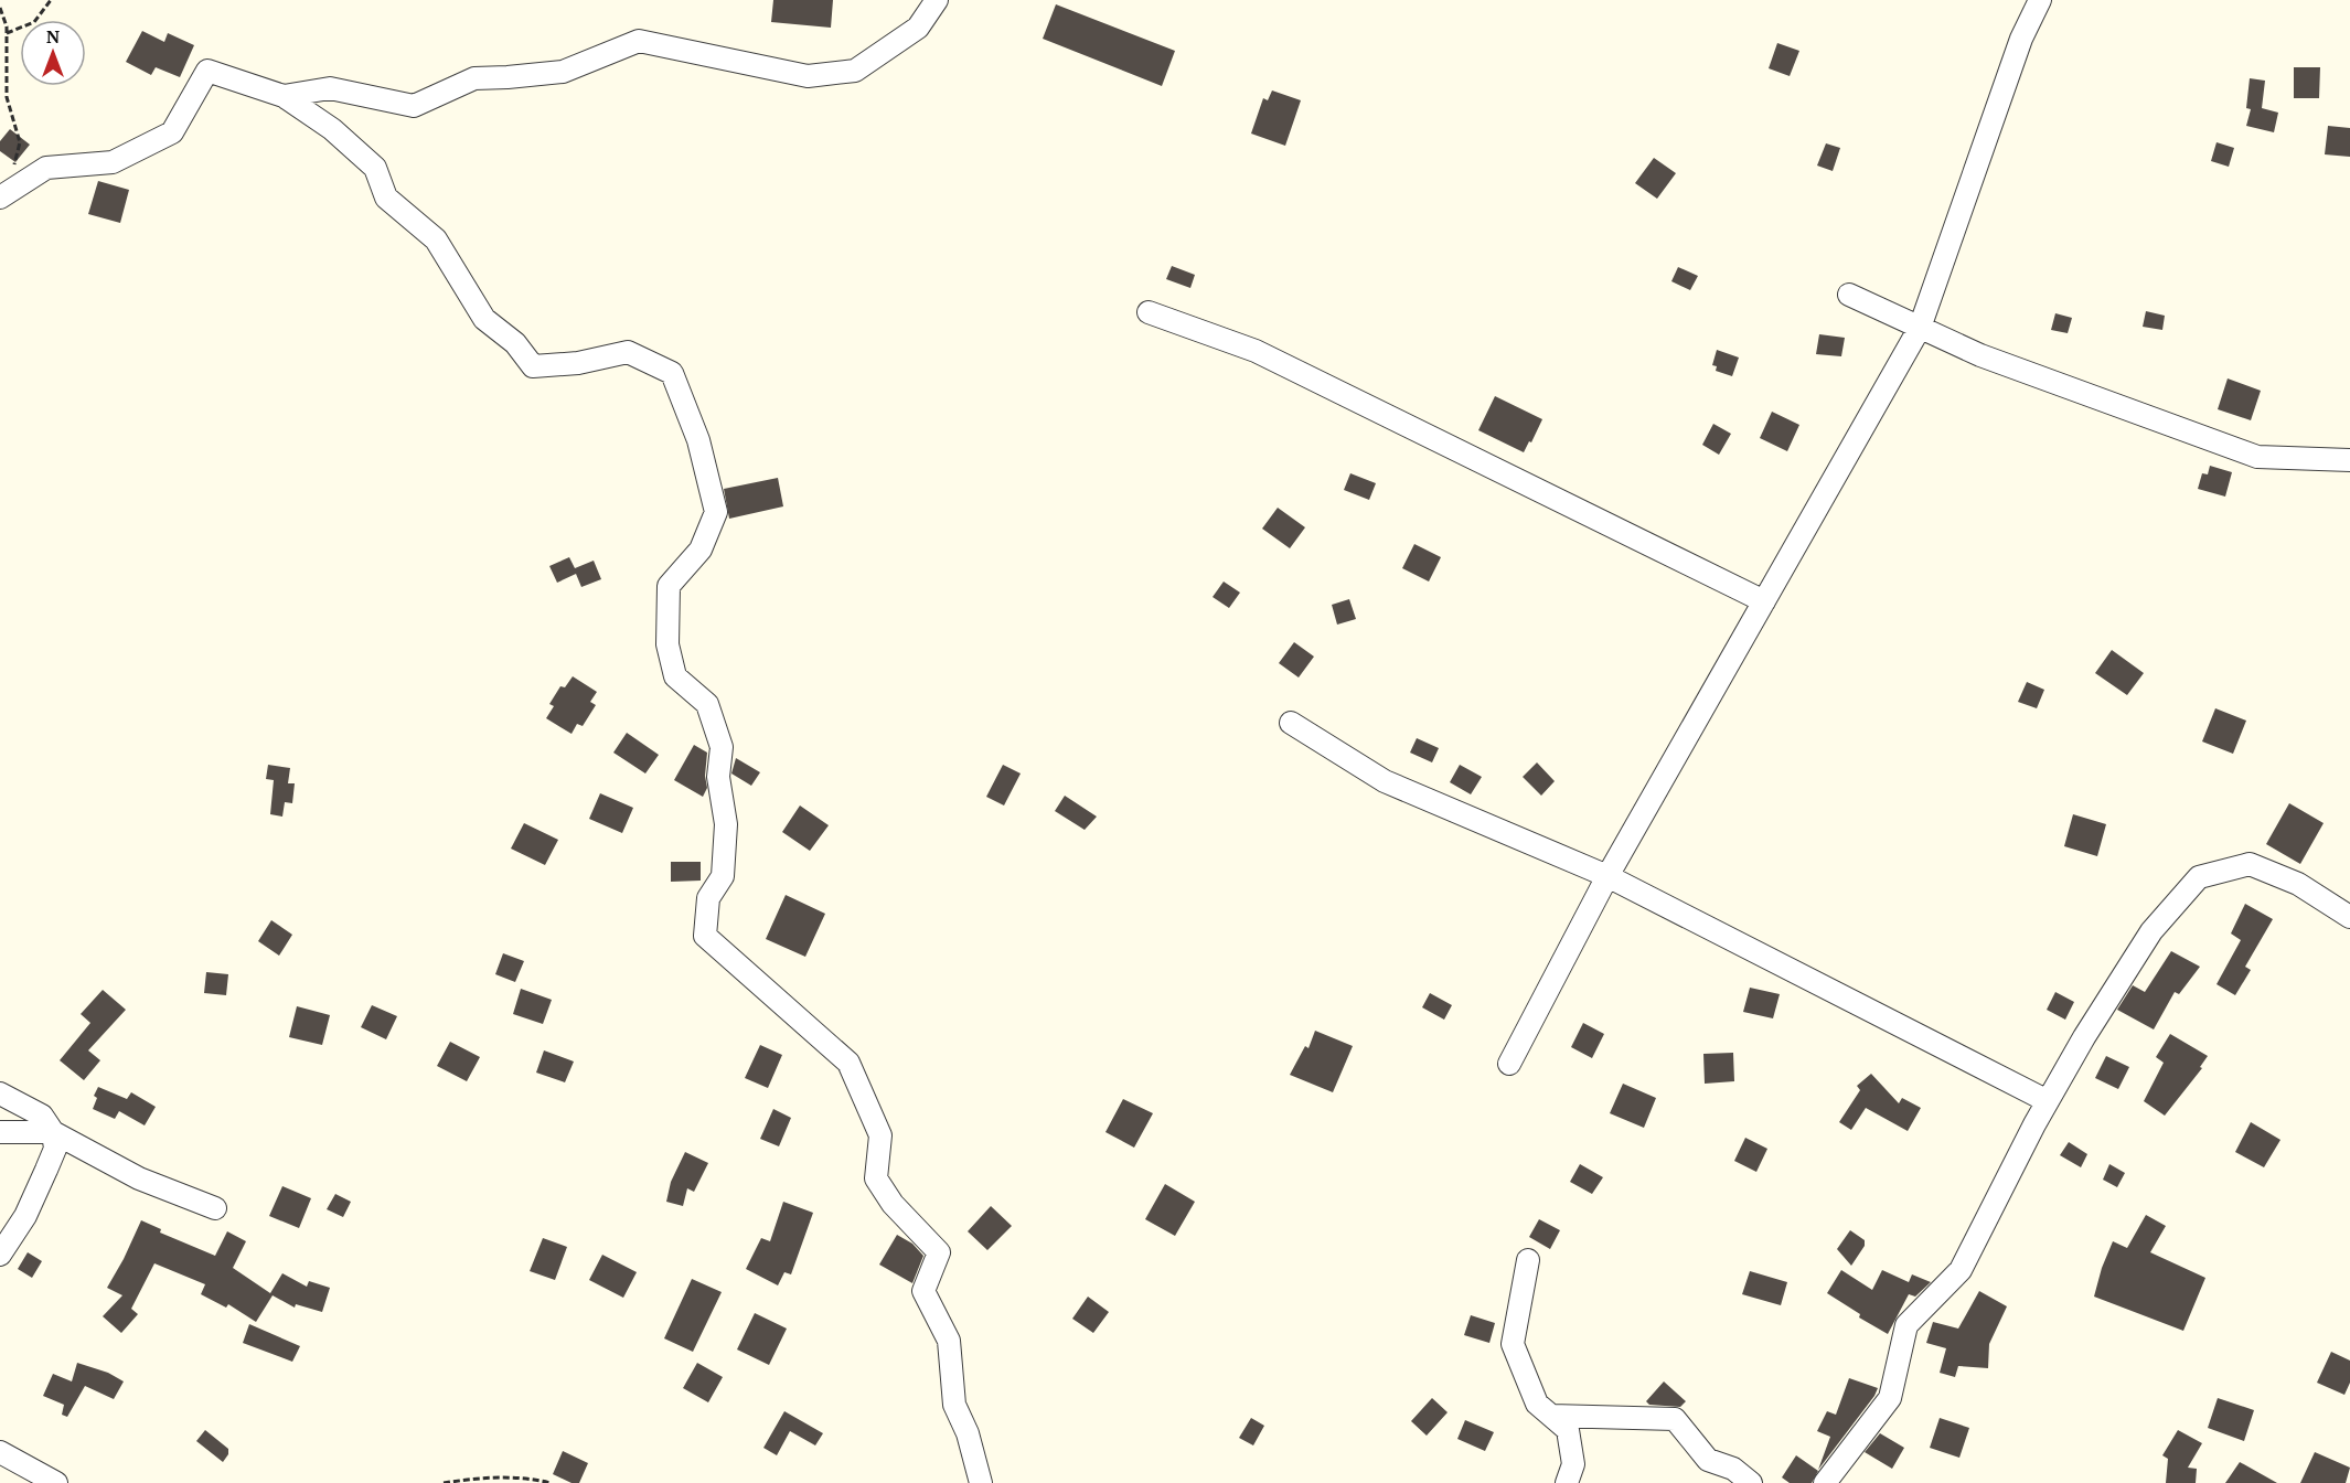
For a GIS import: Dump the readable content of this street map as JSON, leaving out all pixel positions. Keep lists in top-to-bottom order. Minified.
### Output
{"north":"top"}
